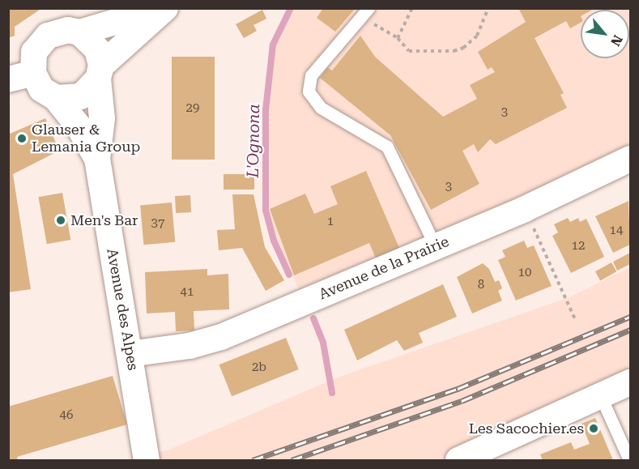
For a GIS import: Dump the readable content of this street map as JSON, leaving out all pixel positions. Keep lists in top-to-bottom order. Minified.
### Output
{"streets":{"street":["Avenue de la Prairie","Avenue des Alpes"]},"crossings":[["Avenue de la Prairie","Avenue des Alpes"]],"water":["L'Ognona"],"places":["Glauser & Lemania Group","Men's Bar","Les Sacochier.es"],"house_numbers":["29","3","3","1","37","14","12","10","8","41","2b","46"],"north":"bottom right"}
